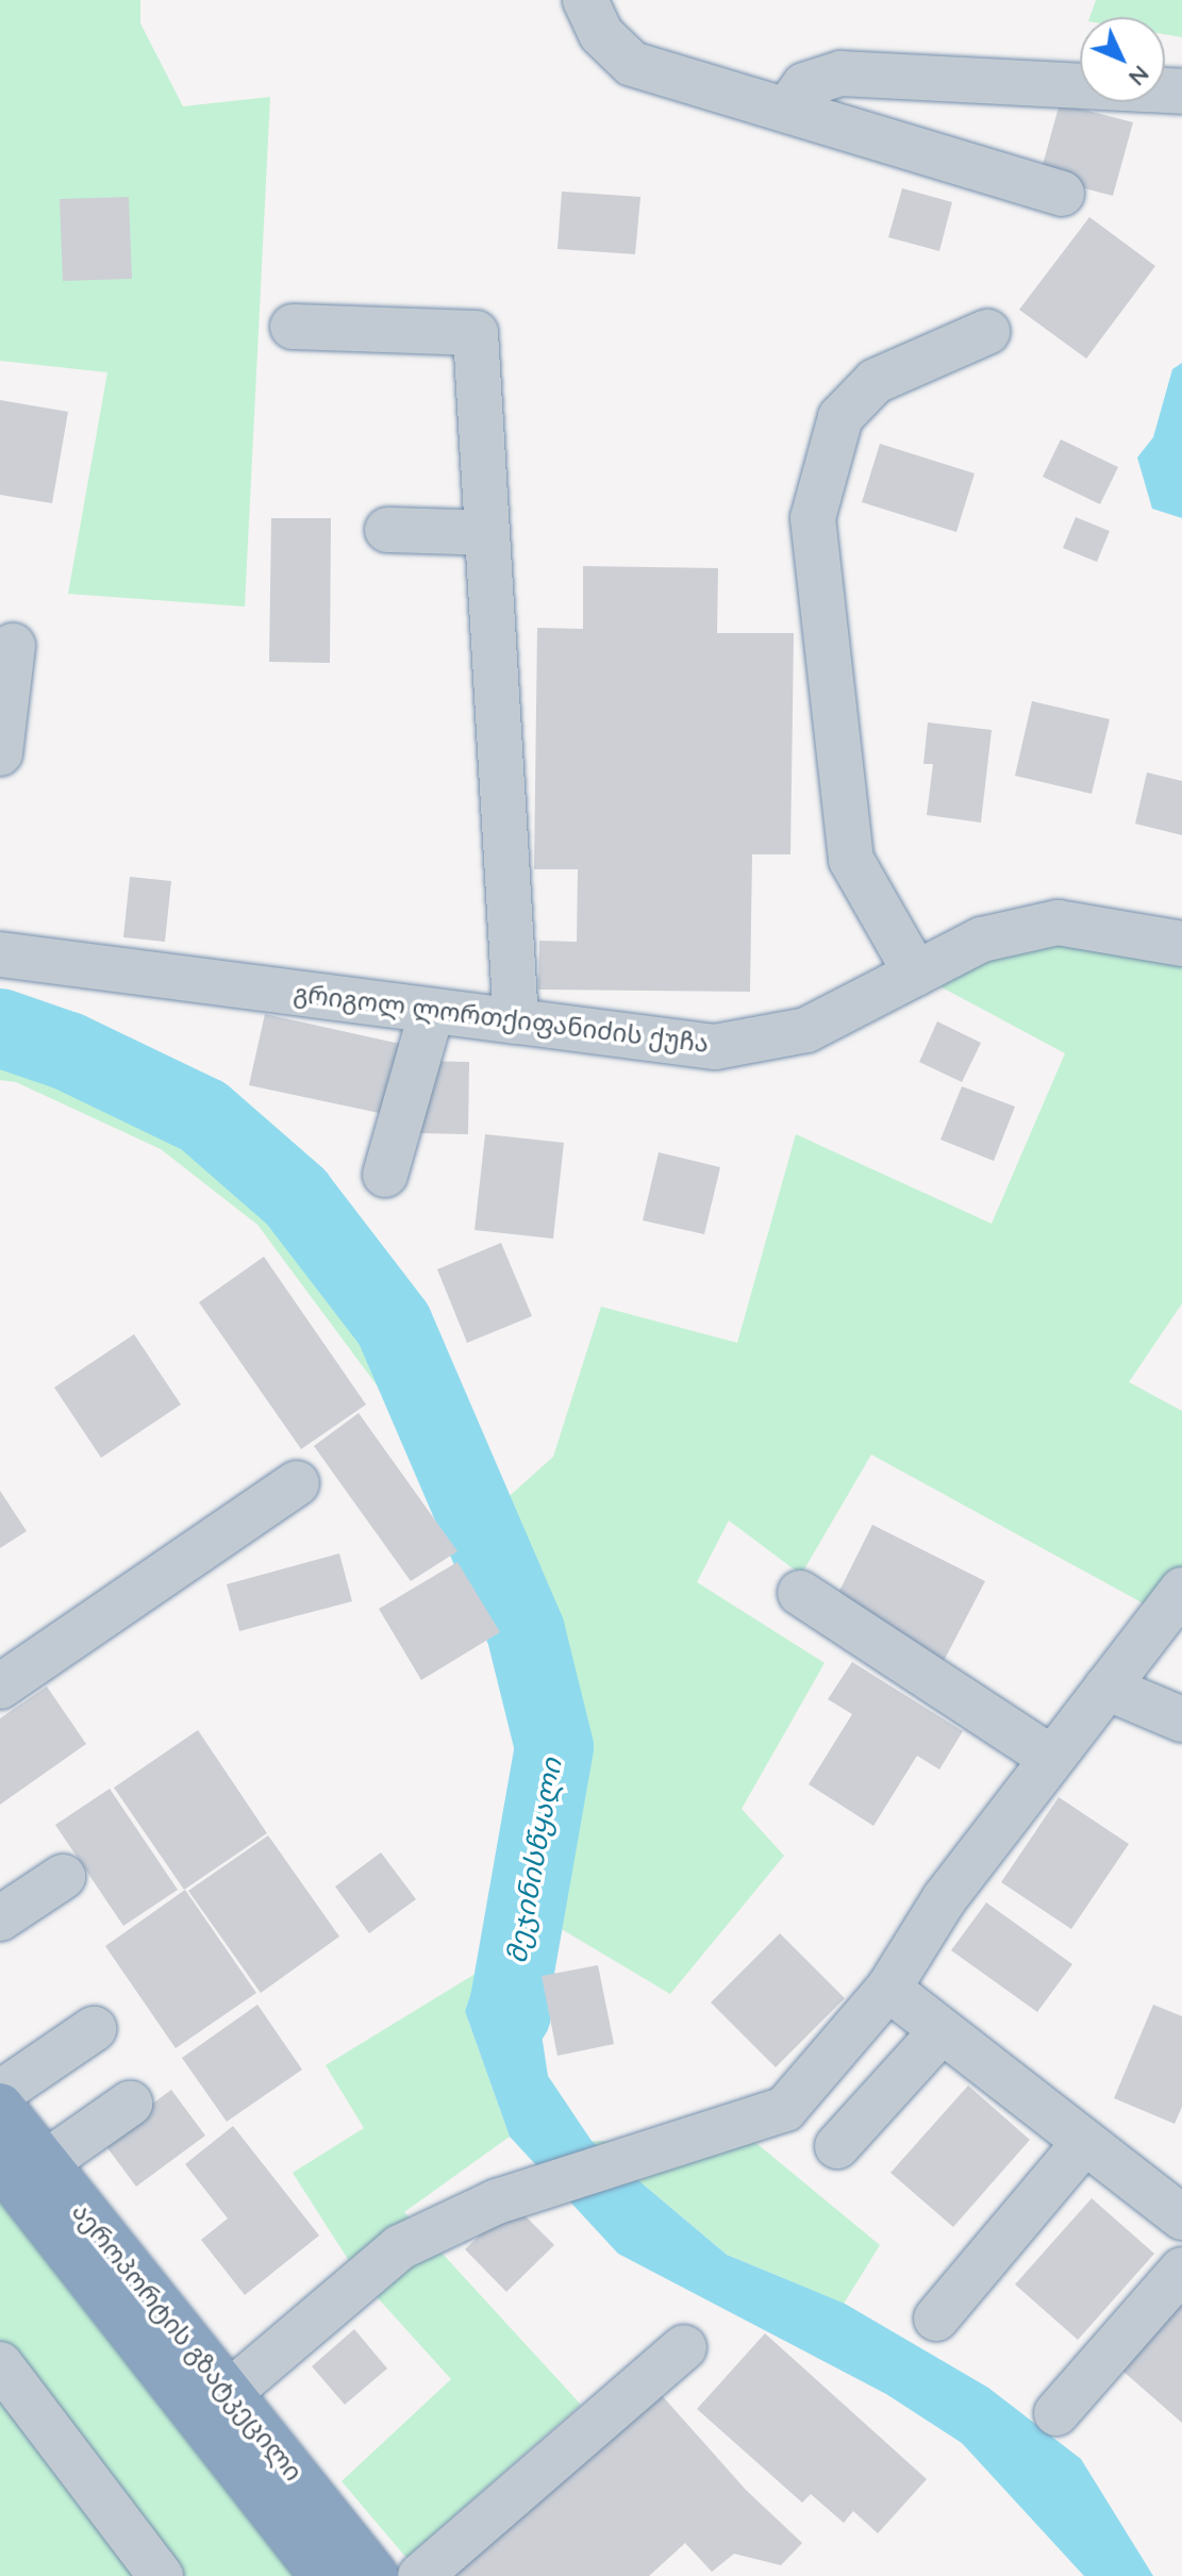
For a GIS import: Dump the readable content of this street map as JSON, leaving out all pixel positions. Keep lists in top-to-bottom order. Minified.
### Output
{"streets":{"highway":["აეროპორტის გზატკეცილი"],"street":["გრიგოლ ლორთქიფანიძის ქუჩა"]},"water":["მეჯინისწყალი"],"north":"bottom right"}
